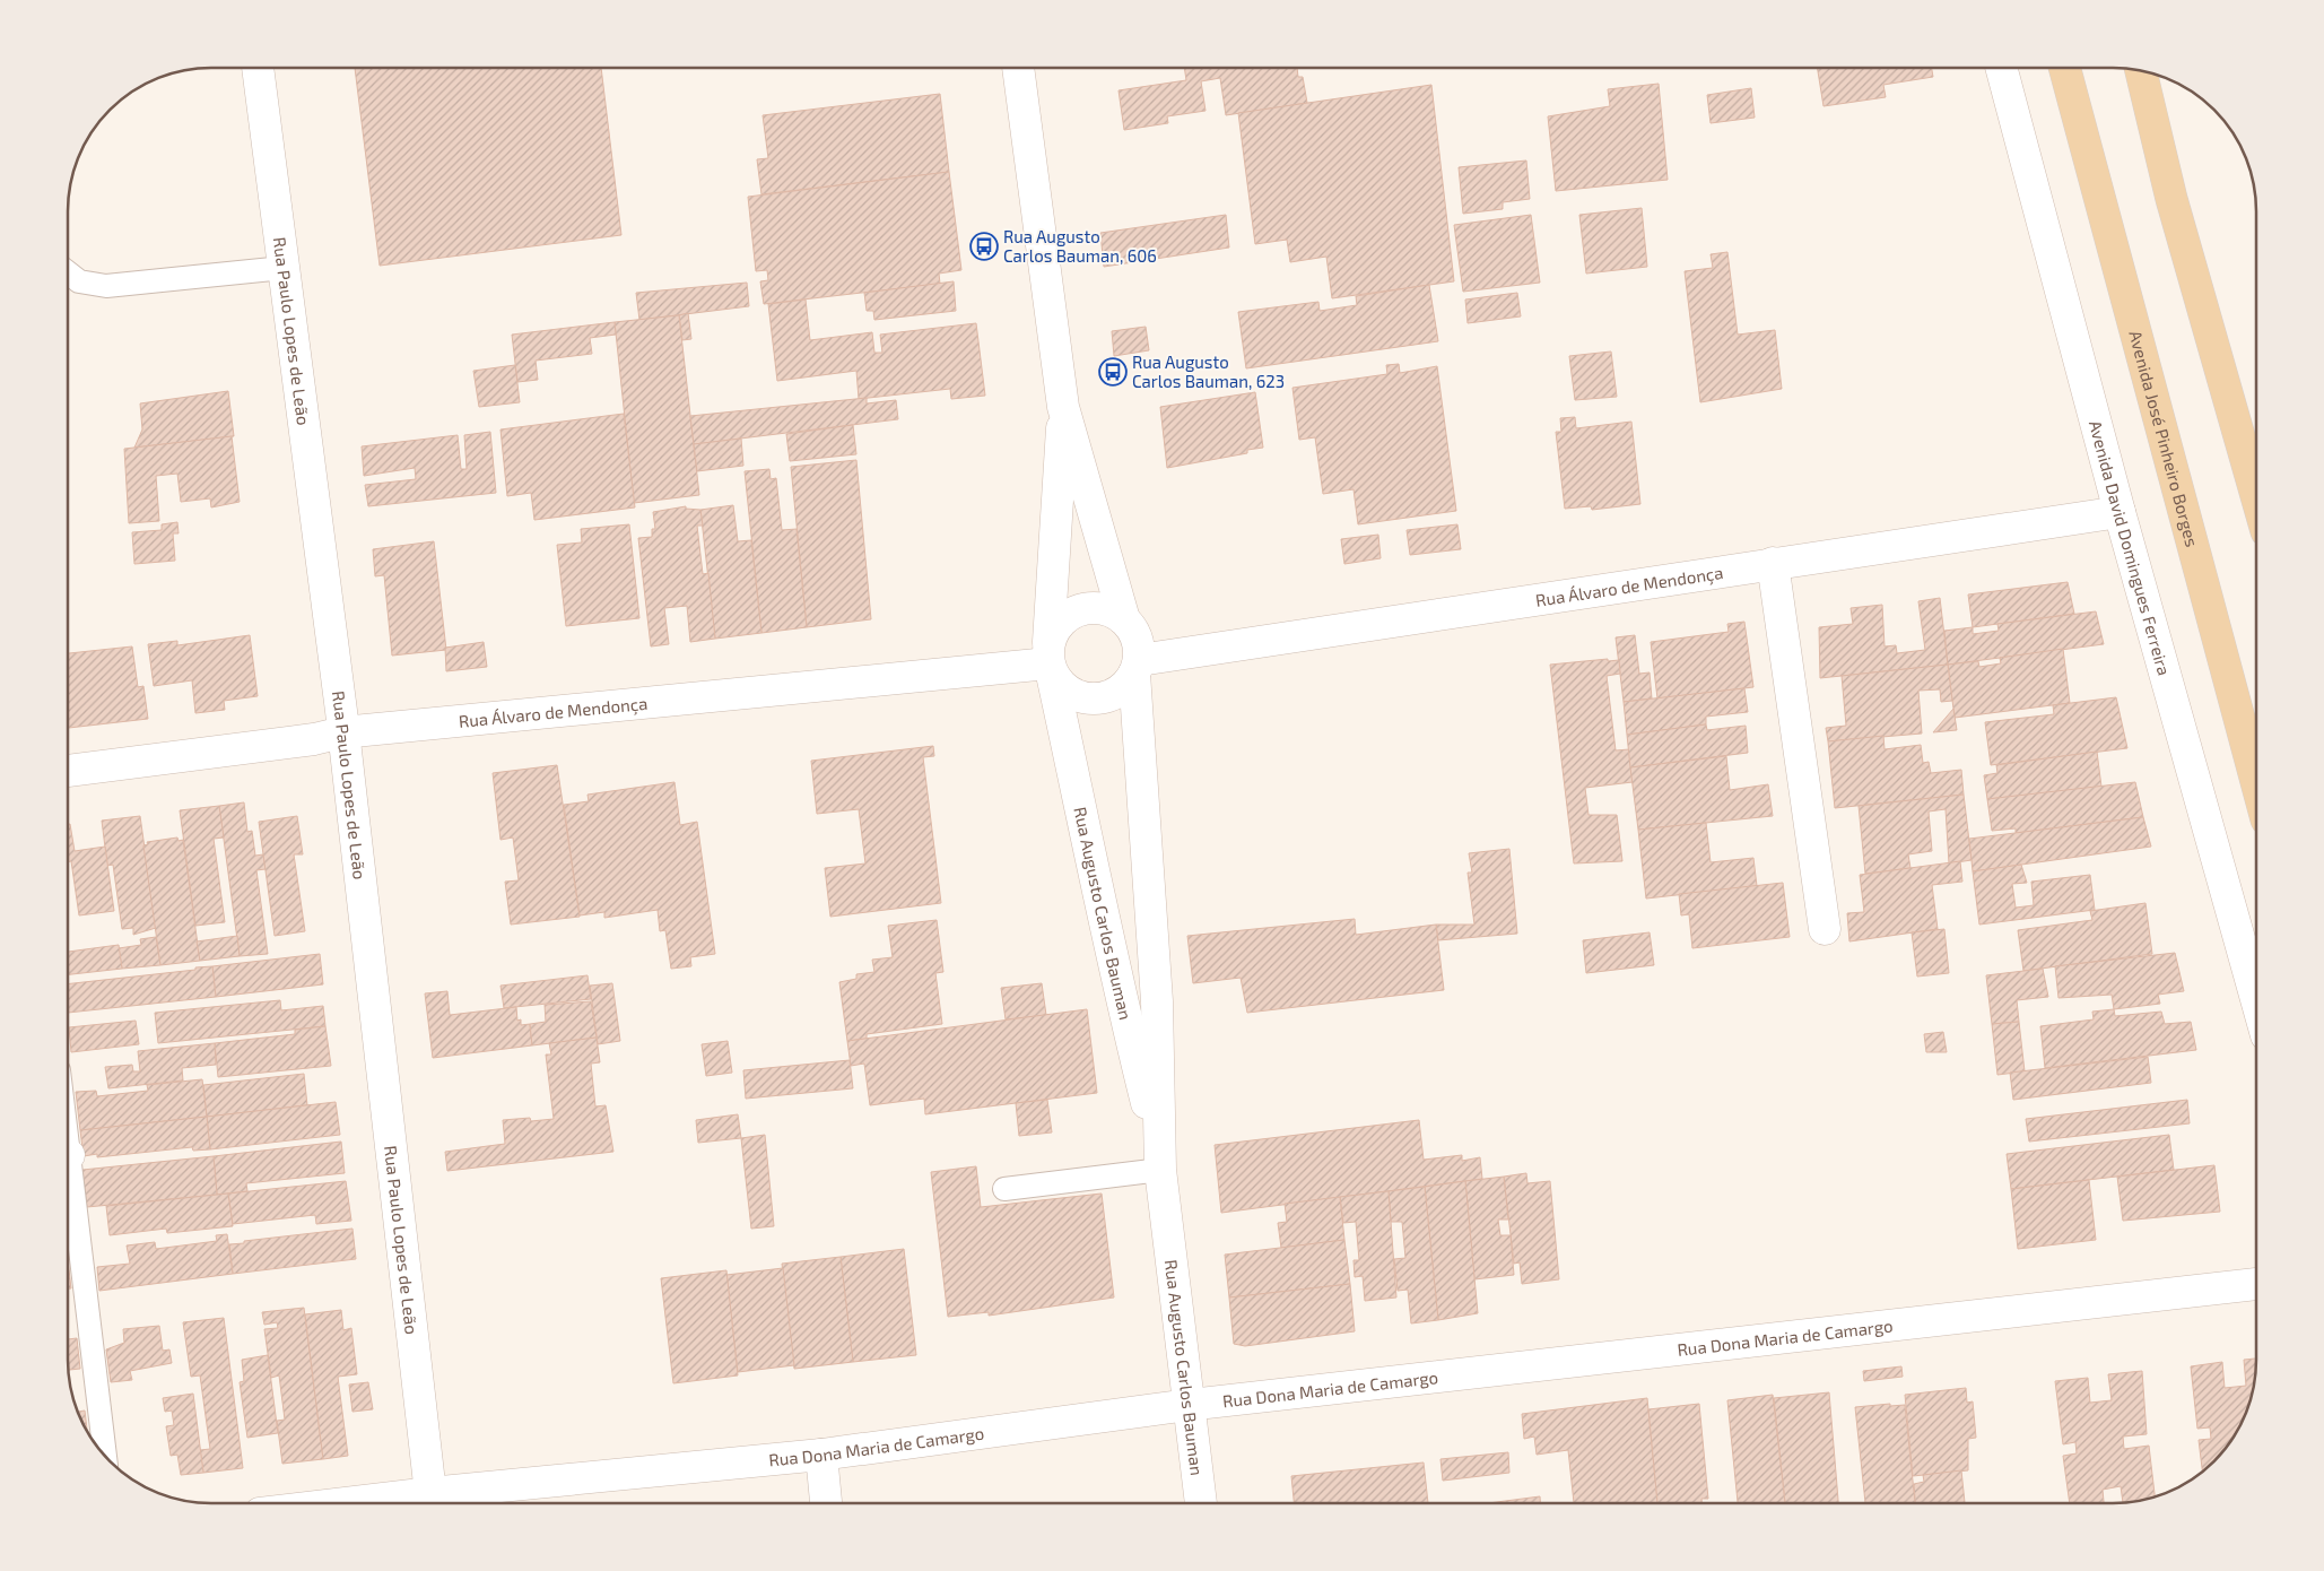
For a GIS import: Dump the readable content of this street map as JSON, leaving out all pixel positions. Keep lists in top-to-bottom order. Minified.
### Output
{"streets":{"main road":["Avenida José Pinheiro Borges"],"street":["Rua Paulo Lopes de Leão","Avenida David Domingues Ferreira","Rua Álvaro de Mendonça","Rua Augusto Carlos Bauman","Rua Dona Maria de Camargo"]},"crossings":[["Rua Paulo Lopes de Leão","Rua Álvaro de Mendonça"],["Rua Paulo Lopes de Leão","Rua Dona Maria de Camargo"],["Avenida David Domingues Ferreira","Rua Álvaro de Mendonça"],["Rua Álvaro de Mendonça","Rua Augusto Carlos Bauman"],["Rua Augusto Carlos Bauman","Rua Dona Maria de Camargo"]],"places":{"bus stop":["Rua Augusto Carlos Bauman, 606","Rua Augusto Carlos Bauman, 623"]}}
